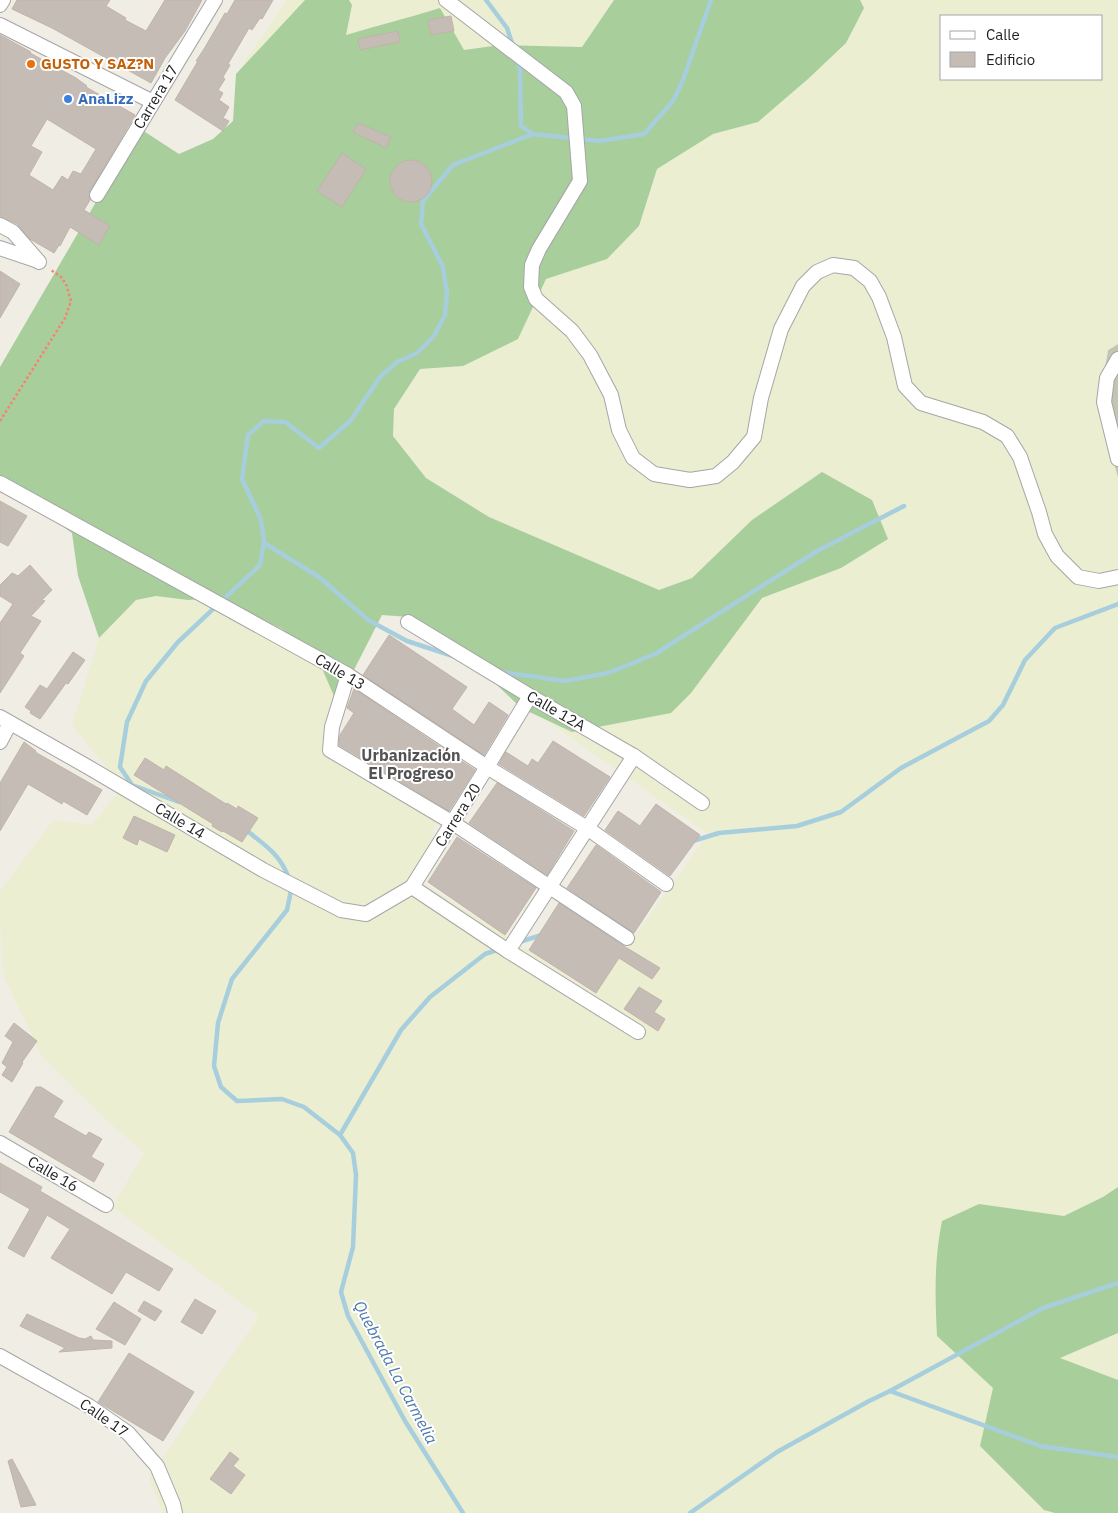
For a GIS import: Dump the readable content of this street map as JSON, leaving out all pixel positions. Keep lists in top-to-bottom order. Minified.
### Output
{"streets":{"street":["Carrera 17","Calle 13","Calle 12A","Carrera 20","Calle 14","Calle 16","Calle 17"]},"crossings":[["Calle 13","Carrera 20"],["Calle 12A","Carrera 20"],["Carrera 20","Calle 14"]],"districts":["Urbanización El Progreso"],"water":["Quebrada La Carmelia"],"places":["GUSTO Y SAZ?N","AnaLizz"],"legend":["Calle","Edificio"]}
